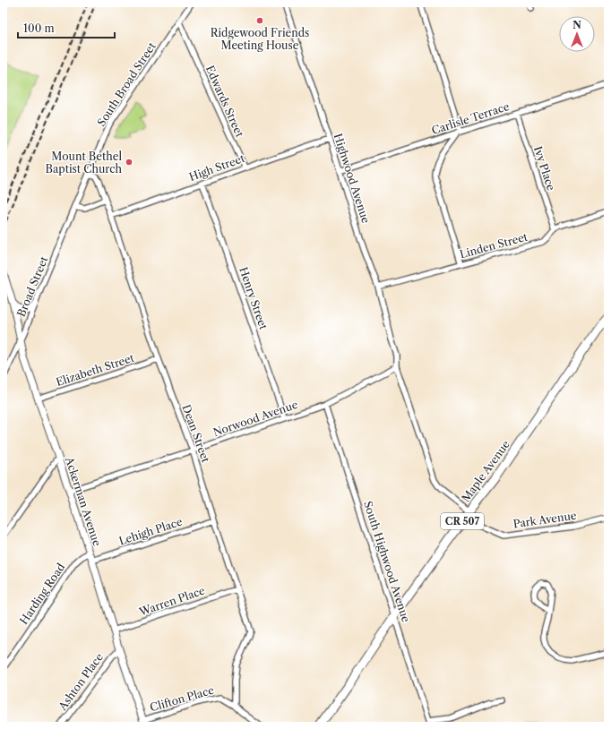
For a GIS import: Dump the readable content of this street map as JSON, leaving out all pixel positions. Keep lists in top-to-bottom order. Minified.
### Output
{"streets":{"main road":["Maple Avenue","CR 507"],"street":["South Broad Street","Edwards Street","Carlisle Terrace","High Street","Ivy Place","Highwood Avenue","Linden Street","Broad Street","Henry Street","Elizabeth Street","Norwood Avenue","Dean Street","Ackerman Avenue","Park Avenue","Lehigh Place","South Highwood Avenue","Harding Road","Warren Place","Ashton Place","Clifton Place"]},"crossings":[["South Broad Street","Edwards Street"],["South Broad Street","Broad Street"],["South Broad Street","Dean Street"],["Edwards Street","High Street"],["Carlisle Terrace","Ivy Place"],["Carlisle Terrace","Highwood Avenue"],["High Street","Highwood Avenue"],["High Street","Henry Street"],["High Street","Dean Street"],["Ivy Place","Linden Street"],["Highwood Avenue","Linden Street"],["Highwood Avenue","Norwood Avenue"],["Highwood Avenue","Maple Avenue"],["Highwood Avenue","Park Avenue"],["Broad Street","Ackerman Avenue"],["Henry Street","Norwood Avenue"],["Elizabeth Street","Dean Street"],["Elizabeth Street","Ackerman Avenue"],["Norwood Avenue","Dean Street"],["Norwood Avenue","Ackerman Avenue"],["Norwood Avenue","South Highwood Avenue"],["Dean Street","Lehigh Place"],["Dean Street","Warren Place"],["Dean Street","Clifton Place"],["Maple Avenue","Park Avenue"],["Maple Avenue","South Highwood Avenue"],["Ackerman Avenue","Lehigh Place"],["Ackerman Avenue","Harding Road"],["Ackerman Avenue","Warren Place"],["Ackerman Avenue","Ashton Place"],["Ackerman Avenue","Clifton Place"]],"places":["Ridgewood Friends Meeting House","Mount Bethel Baptist Church"],"scale_bar":"100 m","north":"top"}
